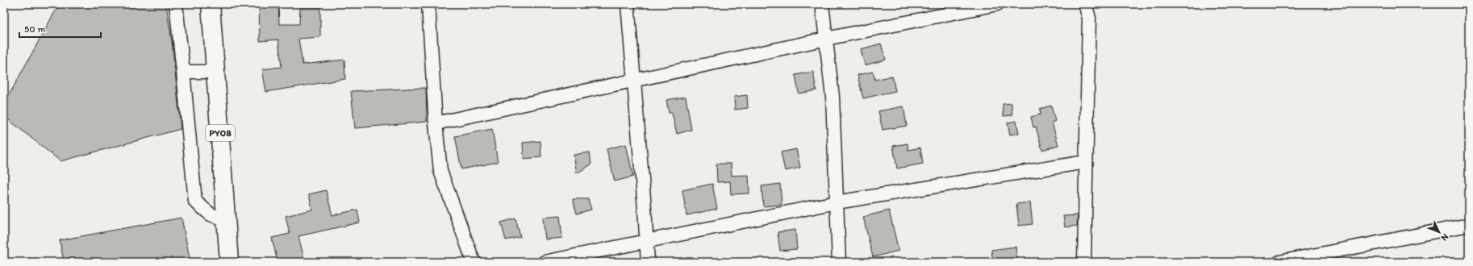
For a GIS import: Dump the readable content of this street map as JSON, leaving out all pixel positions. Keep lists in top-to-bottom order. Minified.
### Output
{"streets":{"highway":["PY08"]},"scale_bar":"50 m","north":"bottom right"}
